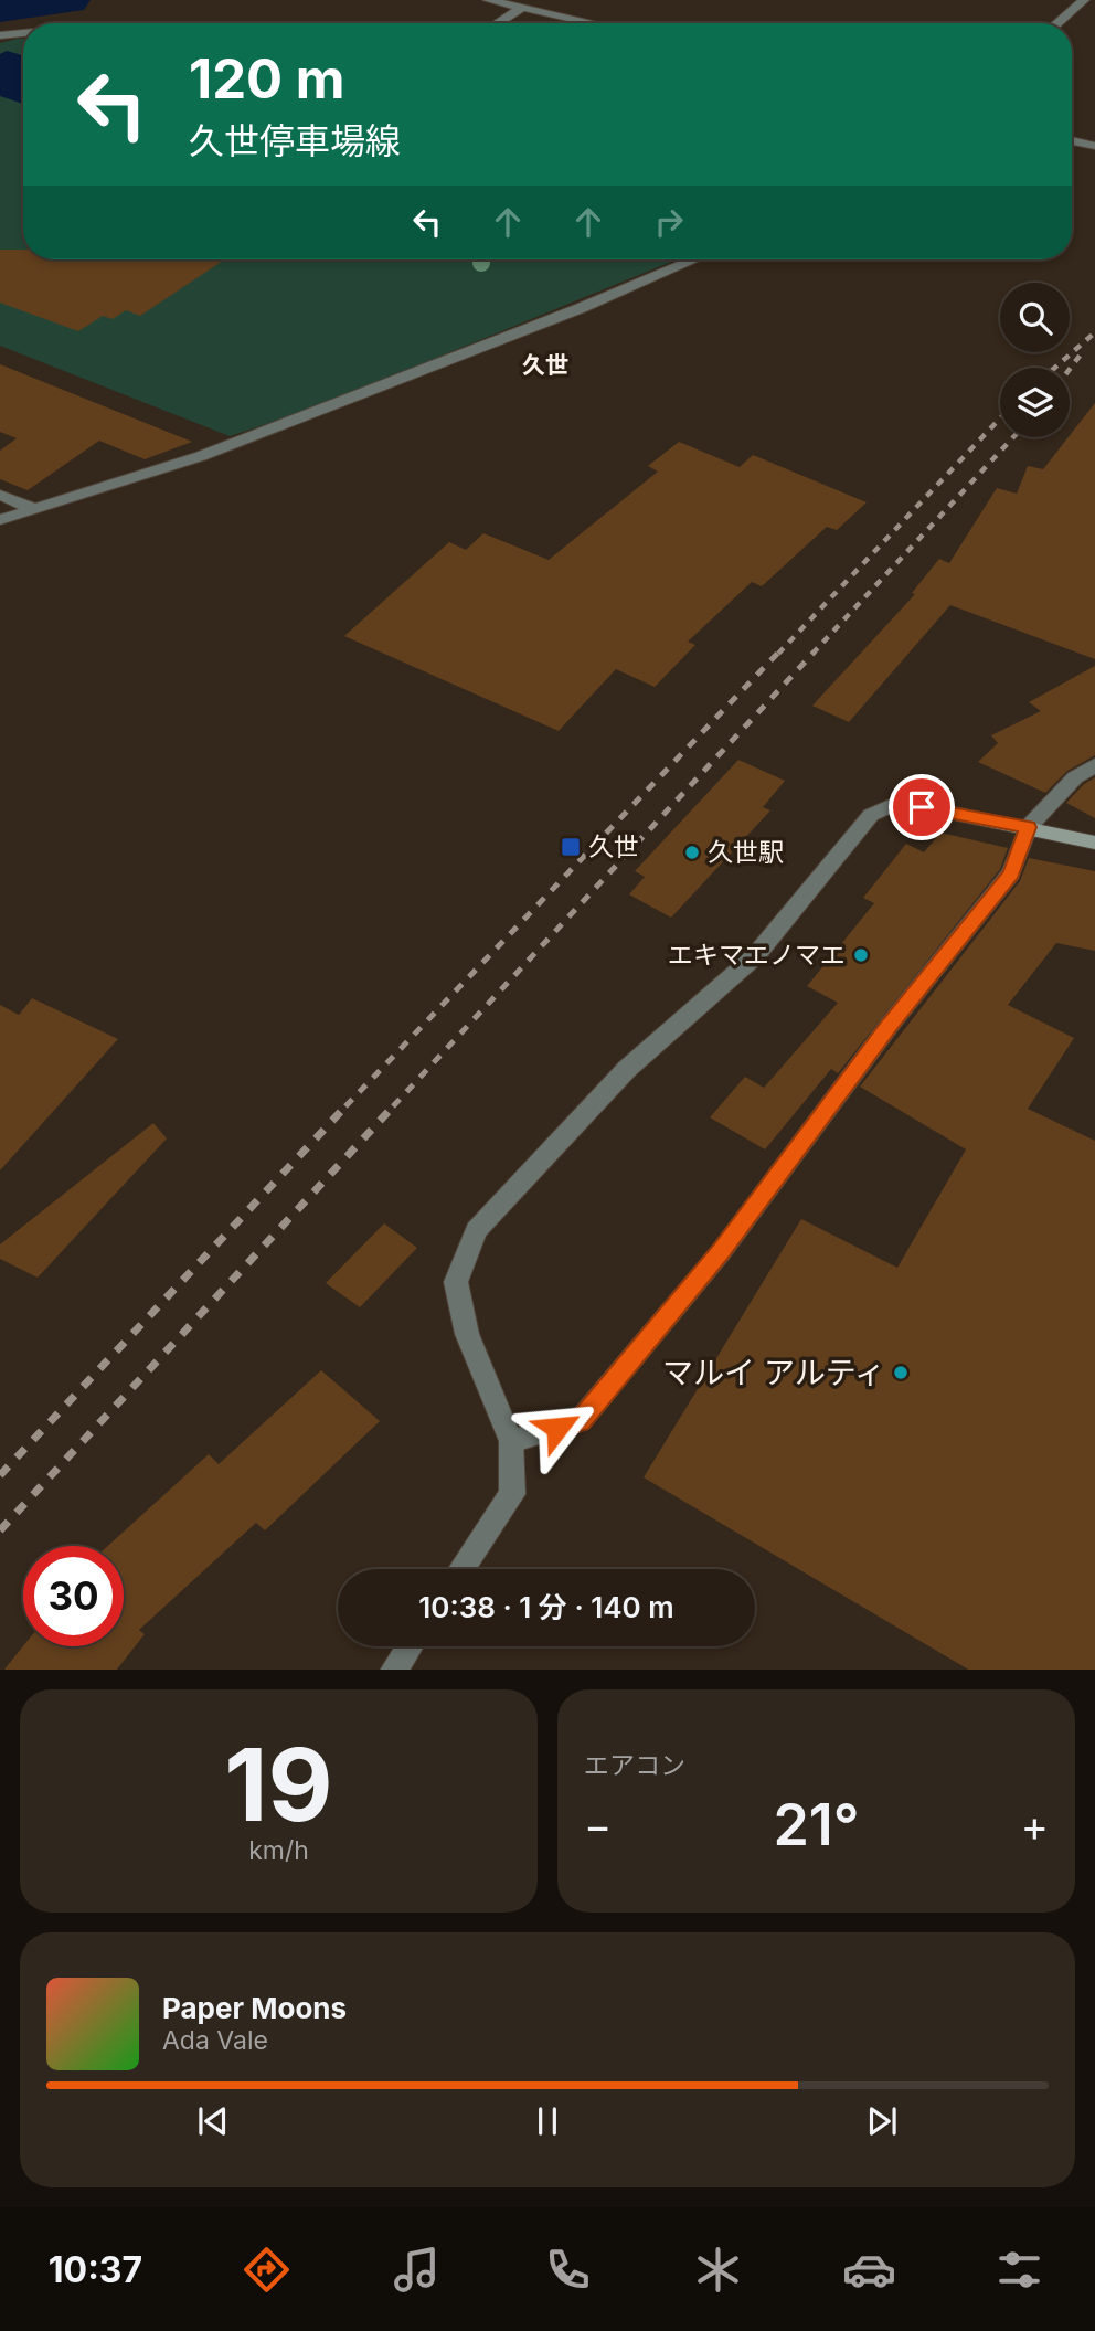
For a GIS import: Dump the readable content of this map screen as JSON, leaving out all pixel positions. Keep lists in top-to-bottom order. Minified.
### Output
{"districts":["久世"],"places":{"transit":["久世"],"other":["久世駅","エキマエノマエ","マルイ アルティ"]},"page":{"turn":["120 m","久世停車場線"],"limit":"30","trip":"10:38 · 1 分 · 140 m","tile":[["19","km/h"],"エアコン"],"heat":["−","21°","+"],"song":["Paper Moons","Ada Vale"],"tabs":"10:37"}}
